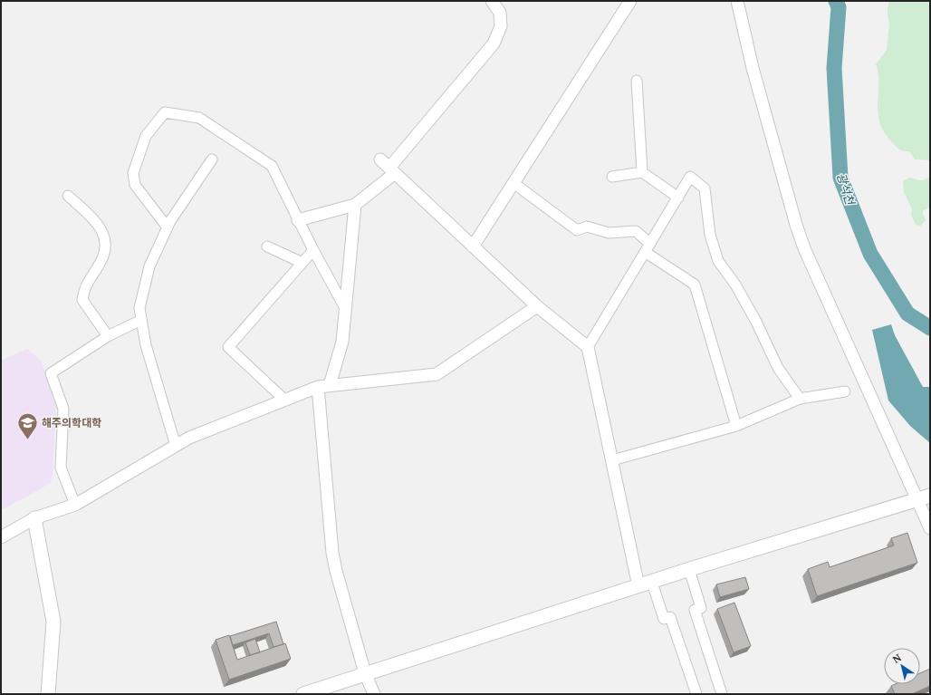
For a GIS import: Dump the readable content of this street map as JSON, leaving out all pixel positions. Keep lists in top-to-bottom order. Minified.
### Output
{"water":["광석천"],"places":{"school or university":["해주의학대학"]},"north":"top left"}
